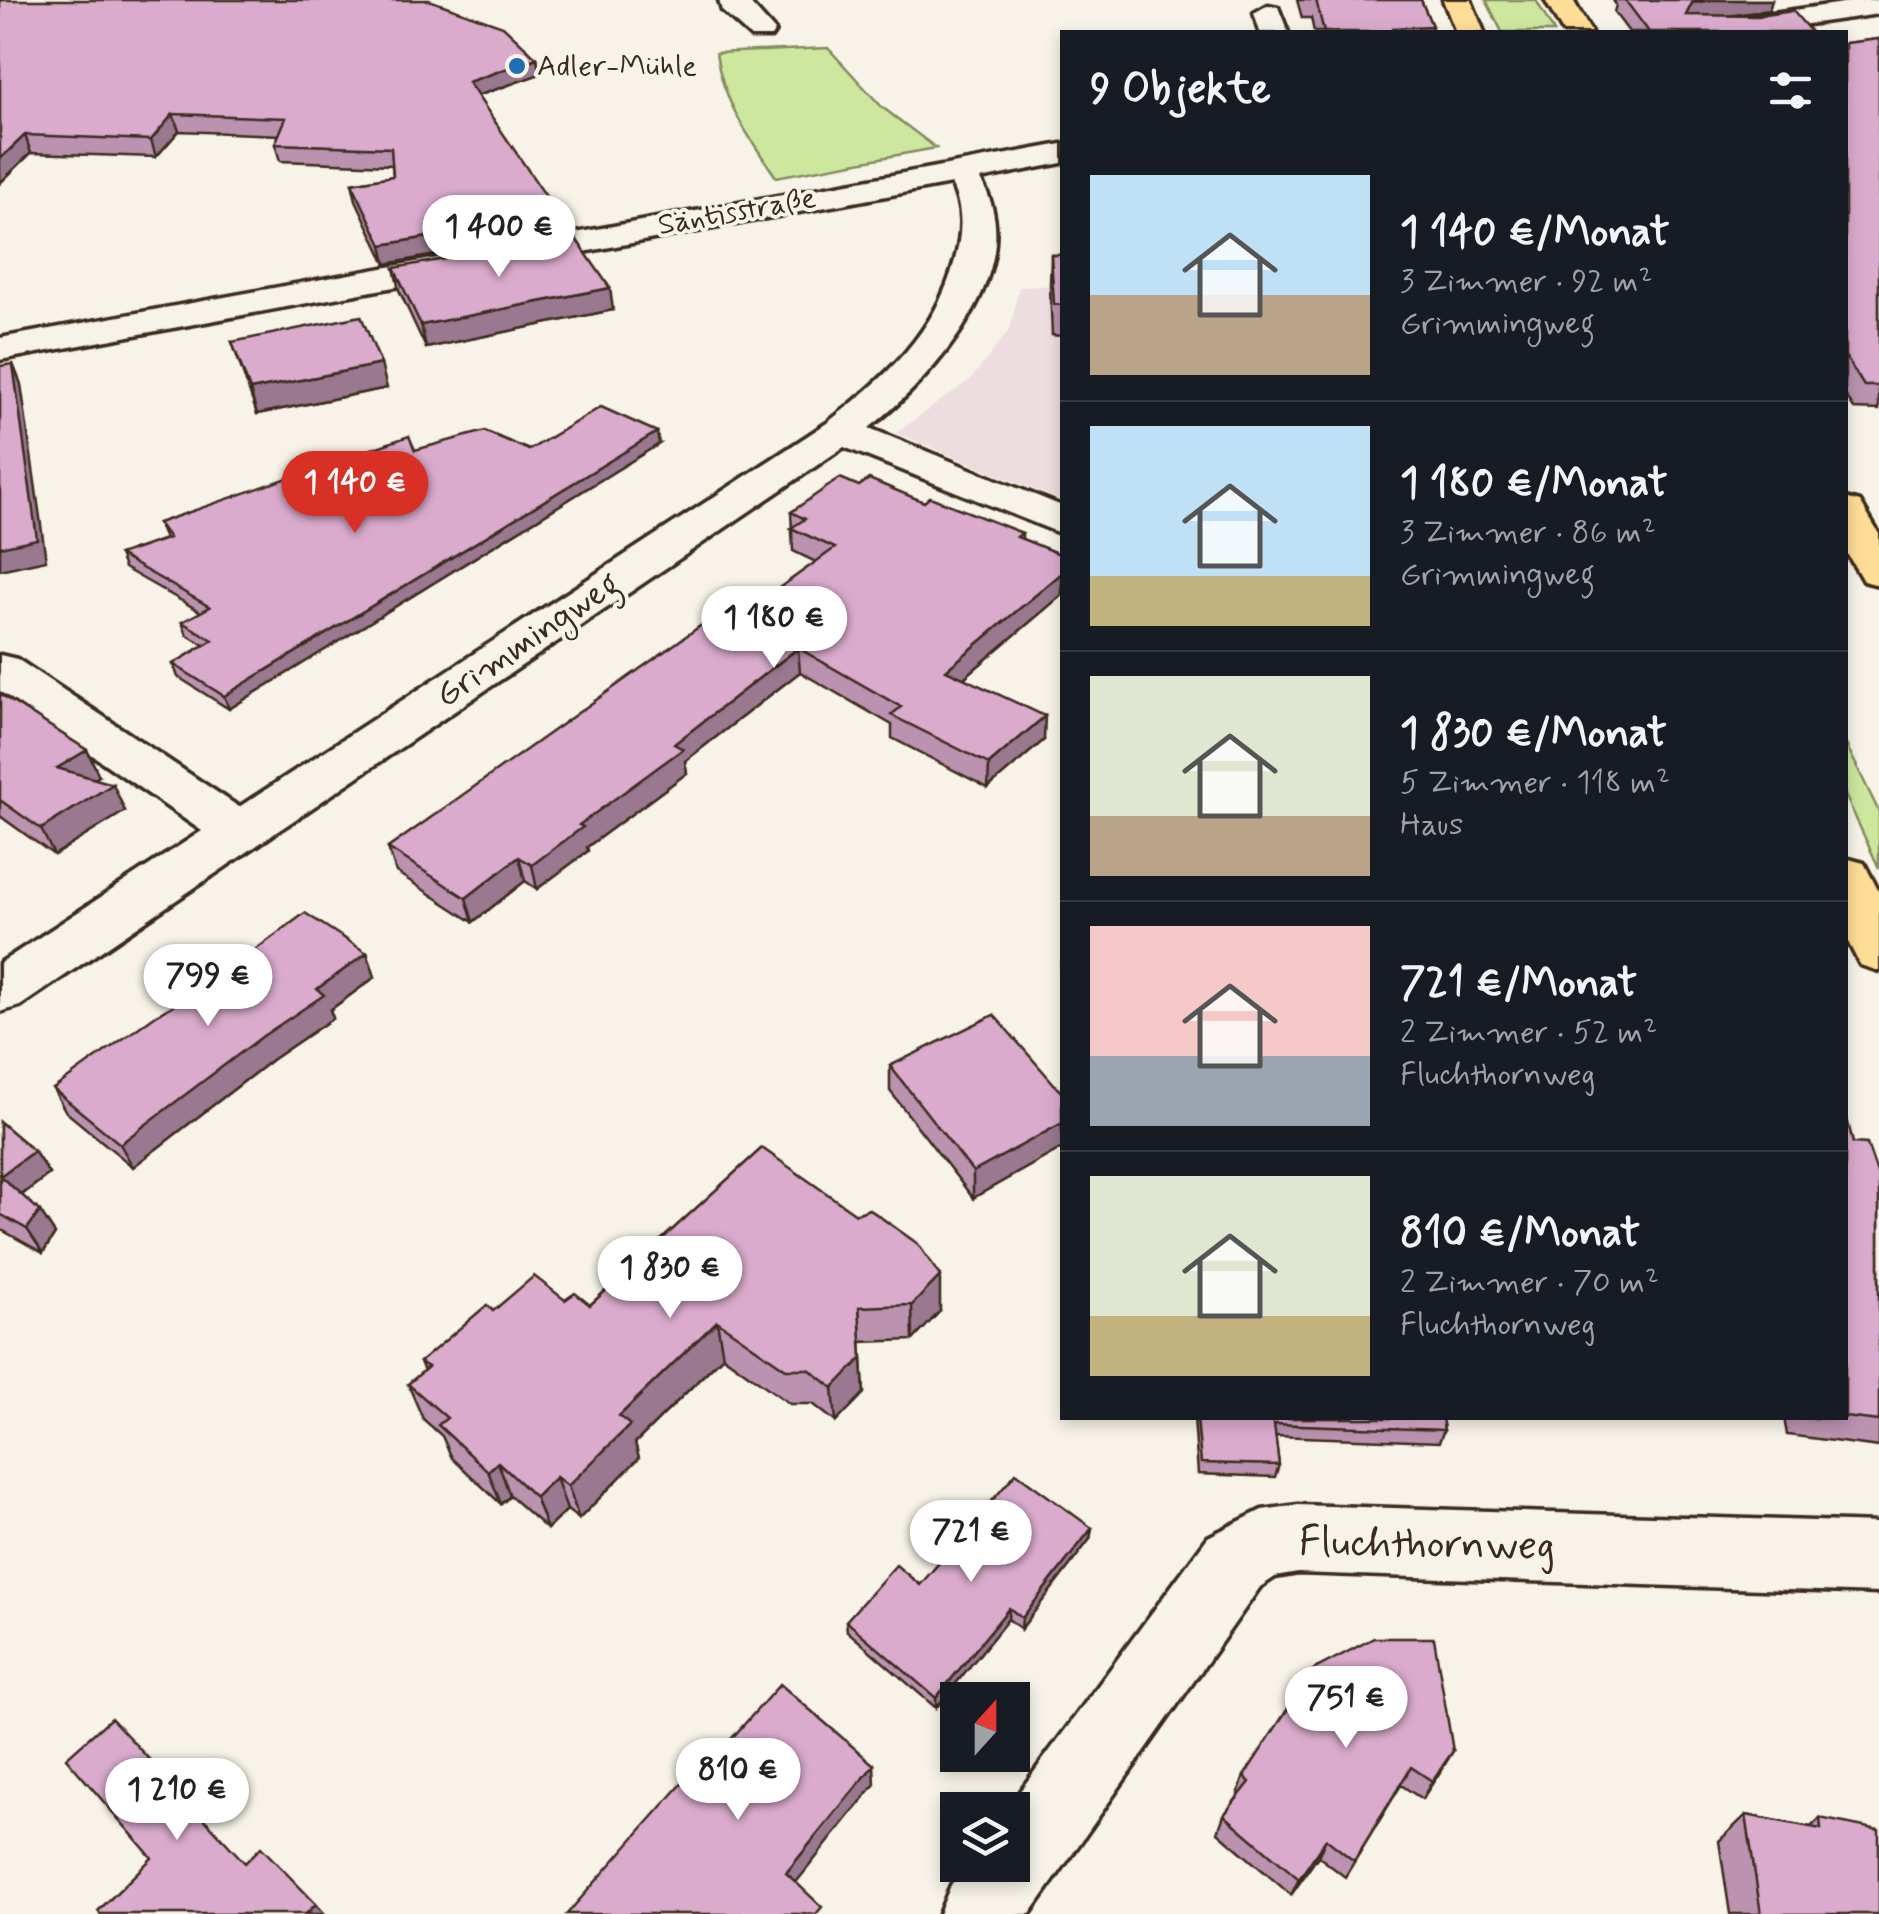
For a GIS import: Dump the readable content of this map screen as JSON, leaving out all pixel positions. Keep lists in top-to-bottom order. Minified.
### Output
{"streets":{"street":["Säntisstraße","Grimmingweg","Fluchthornweg"]},"crossings":[["Säntisstraße","Grimmingweg"]],"places":["Adler-Mühle"],"north":"top","page":{"heading":"9 Objekte","list":[{"name":"1 140 €/Monat","note":"3 Zimmer · 92 m² · Grimmingweg"},{"name":"1 180 €/Monat","note":"3 Zimmer · 86 m² · Grimmingweg"},{"name":"1 830 €/Monat","note":"5 Zimmer · 118 m² · Haus"},{"name":"721 €/Monat","note":"2 Zimmer · 52 m² · Fluchthornweg"},{"name":"810 €/Monat","note":"2 Zimmer · 70 m² · Fluchthornweg"}],"price":["1 400 €","1 140 €","1 180 €","799 €","1 830 €","721 €","751 €","810 €","1 210 €"]}}
